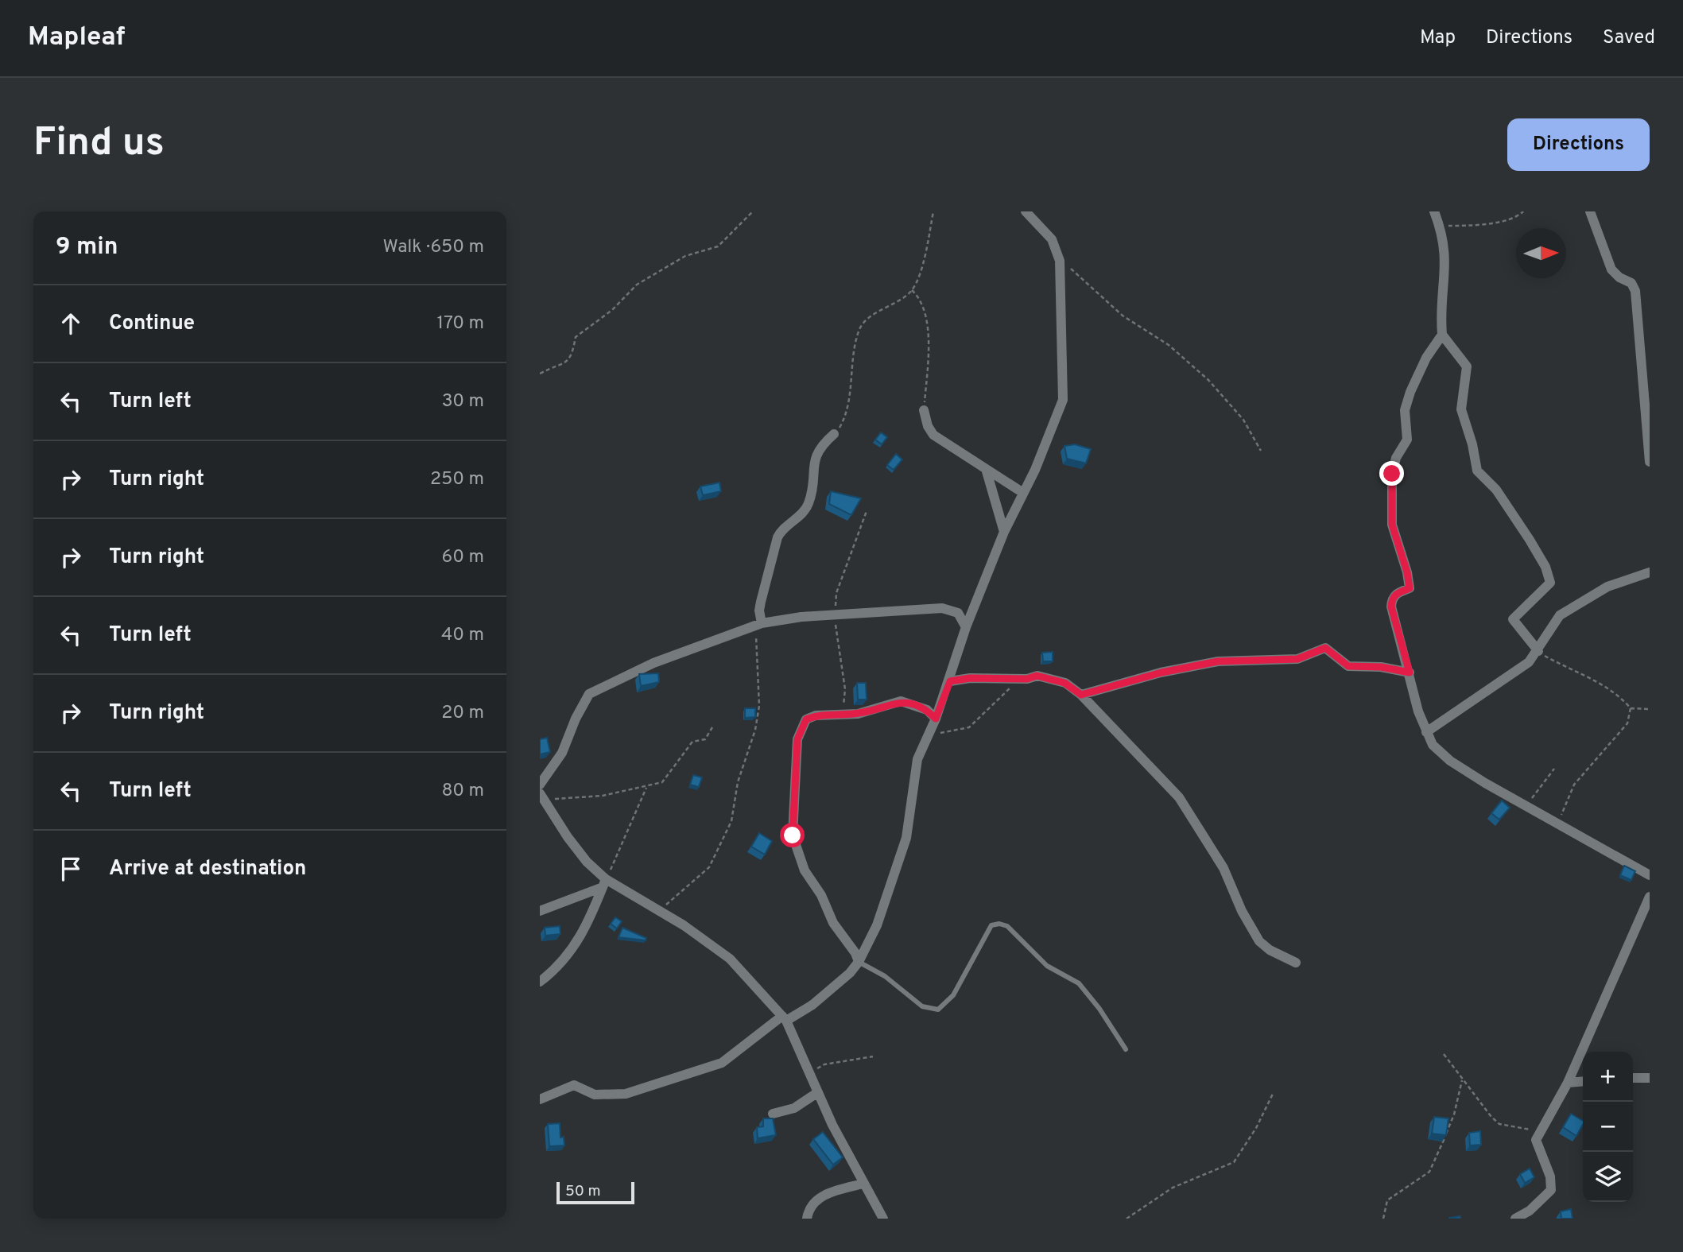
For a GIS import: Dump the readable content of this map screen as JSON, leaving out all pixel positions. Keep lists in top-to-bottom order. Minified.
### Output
{"scale_bar":"50 m","north":"right","page":{"header":"Mapleaf","nav":["Map","Directions","Saved"],"buttons":"Directions","title":"Find us","heading":["9 min","Walk · 650 m"],"list":[["Continue","170 m"],["Turn left","30 m"],["Turn right","250 m"],["Turn right","60 m"],["Turn left","40 m"],["Turn right","20 m"],["Turn left","80 m"],"Arrive at destination"],"map_buttons":["+","−"],"scale":"50 m"}}
